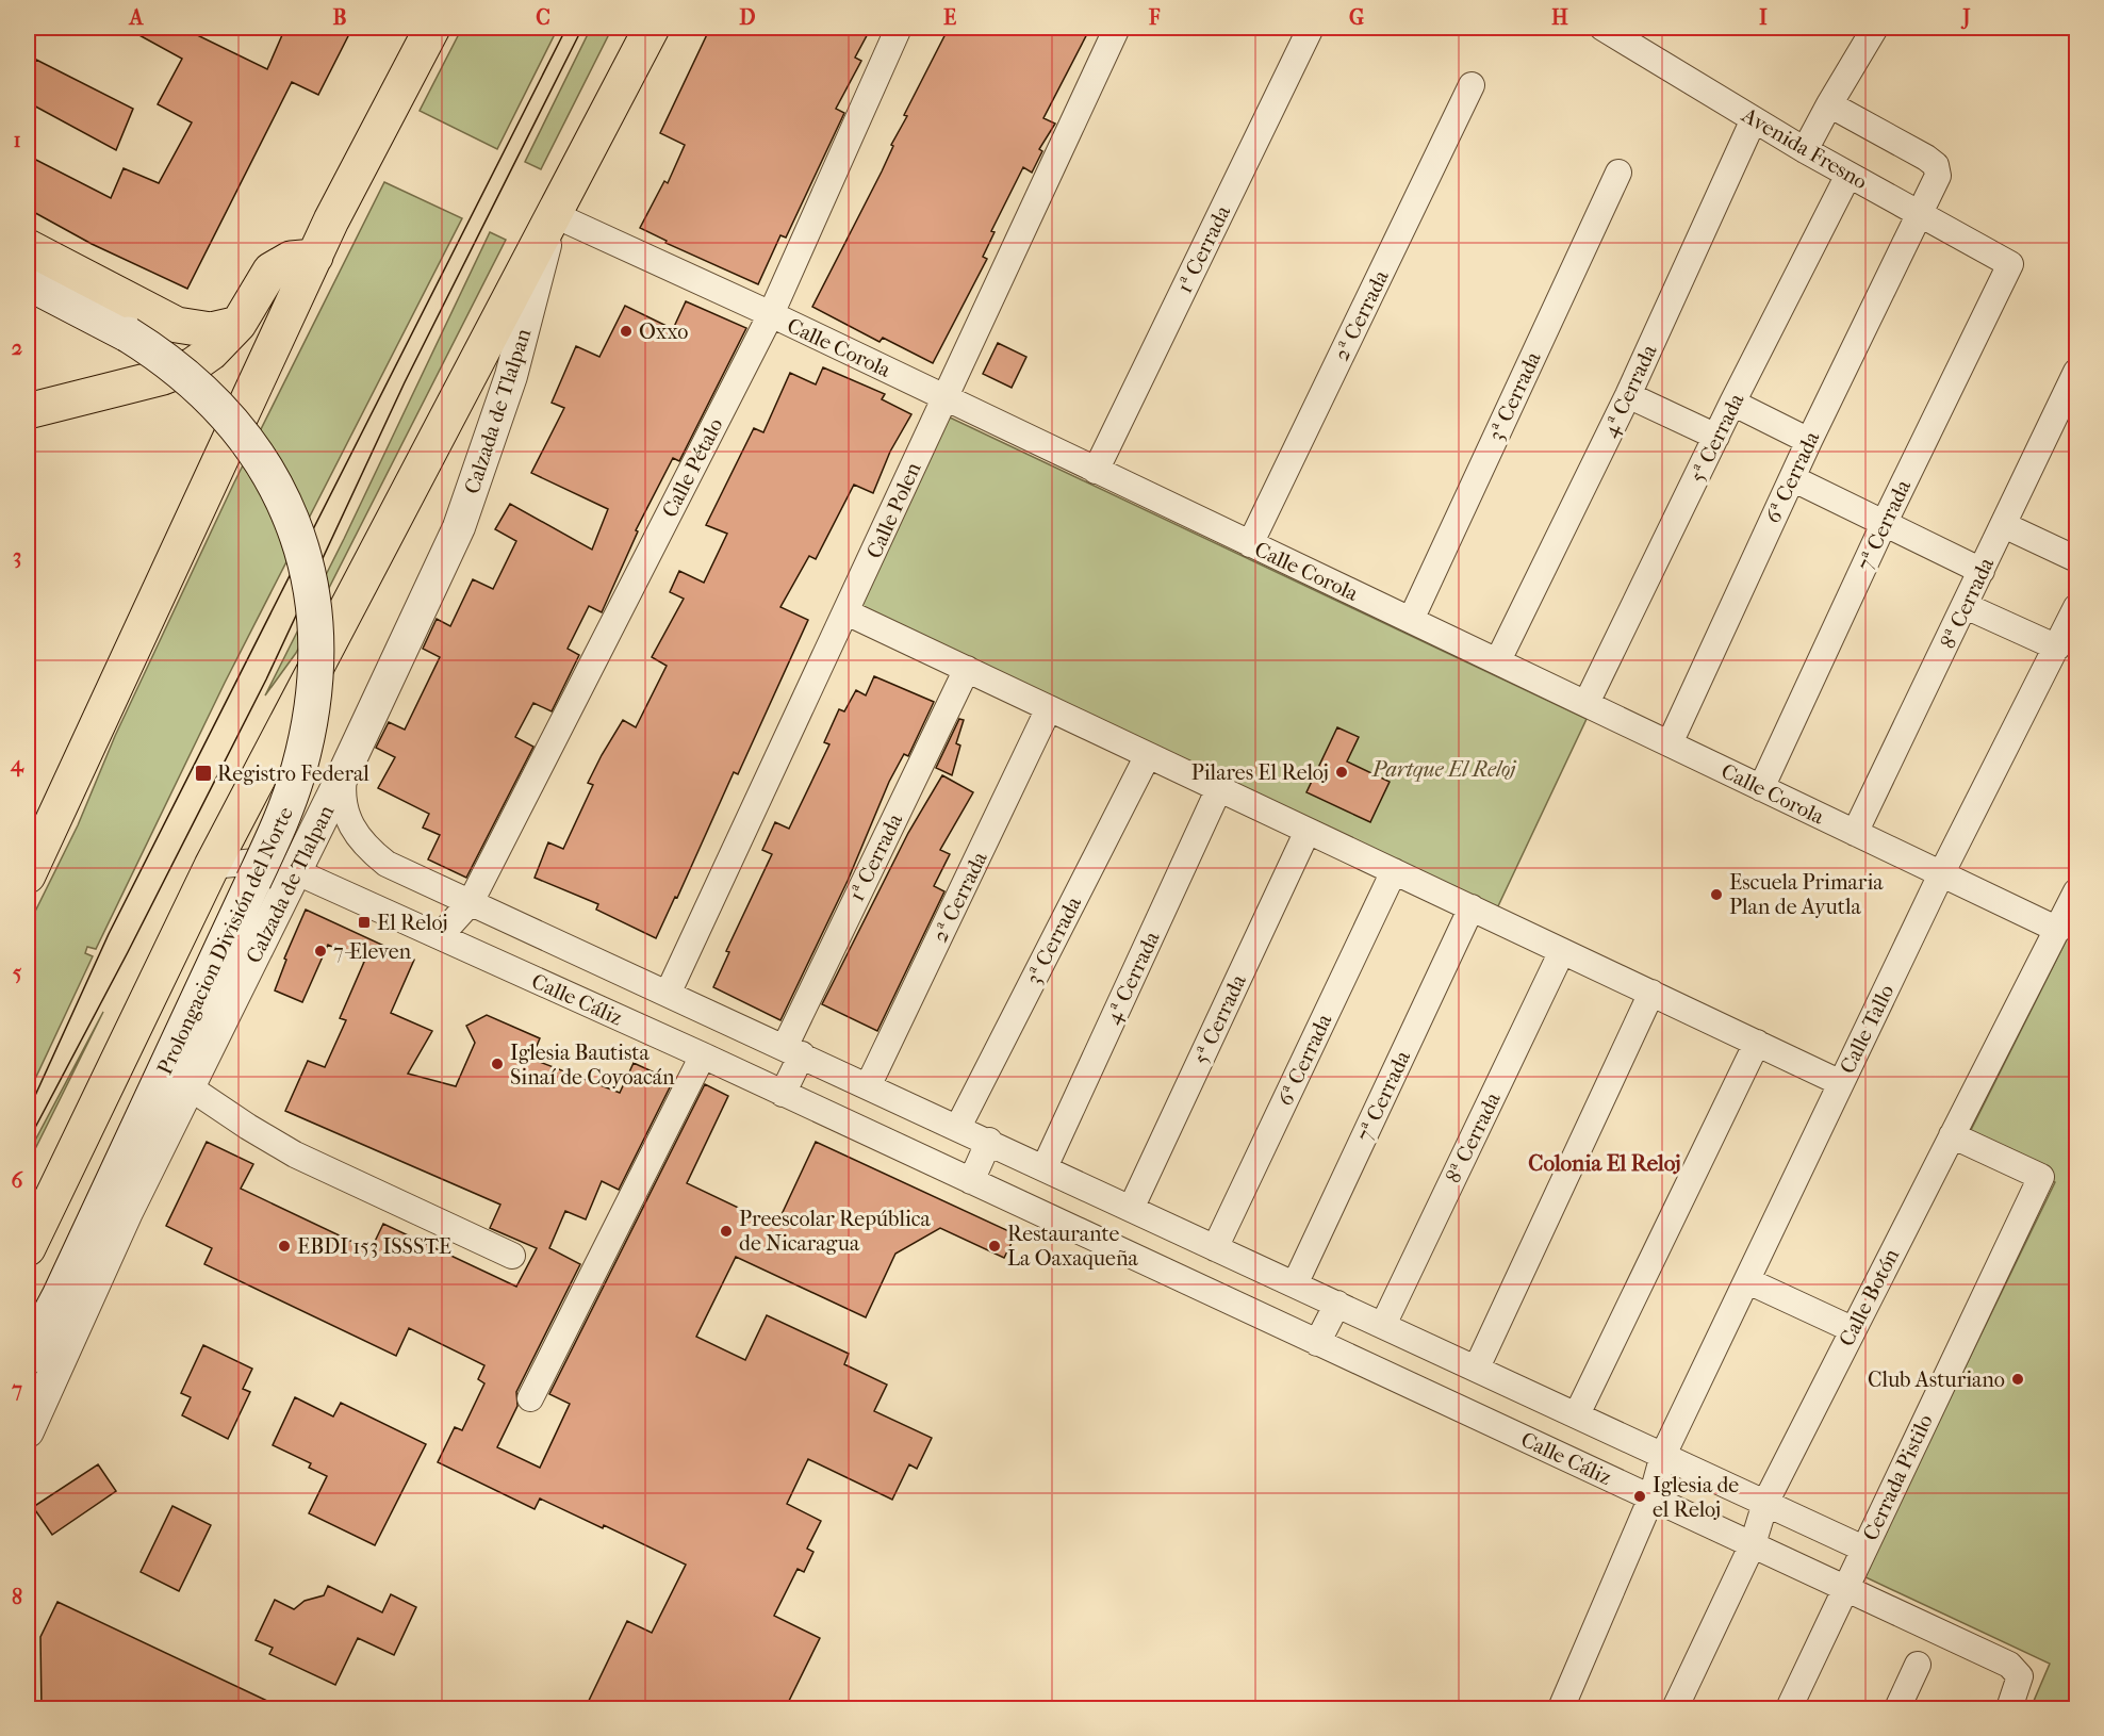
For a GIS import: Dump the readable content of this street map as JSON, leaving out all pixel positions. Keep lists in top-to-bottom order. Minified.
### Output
{"streets":{"highway":["Calzada de Tlalpan"],"main road":["Prolongacion División del Norte"],"street":["Avenida Fresno","1ª Cerrada","2ª Cerrada","Calle Corola","4ª Cerrada","3ª Cerrada","5ª Cerrada","Calle Pétalo","6ª Cerrada","Calle Polen","7ª Cerrada","8ª Cerrada","Calle Cáliz","Calle Tallo","Calle Botón","Cerrada Pistilo"]},"crossings":[["Avenida Fresno","4ª Cerrada"],["Avenida Fresno","5ª Cerrada"],["Avenida Fresno","6ª Cerrada"],["Avenida Fresno","7ª Cerrada"],["1ª Cerrada","Calle Corola"],["1ª Cerrada","Calle Cáliz"],["2ª Cerrada","Calle Corola"],["Calle Corola","4ª Cerrada"],["Calle Corola","3ª Cerrada"],["Calle Corola","Calzada de Tlalpan"],["Calle Corola","5ª Cerrada"],["Calle Corola","Calle Pétalo"],["Calle Corola","6ª Cerrada"],["Calle Corola","Calle Polen"],["Calle Corola","7ª Cerrada"],["Calle Corola","8ª Cerrada"],["Calle Corola","Calle Tallo"],["Calle Corola","Calle Botón"],["Calzada de Tlalpan","Calle Cáliz"],["Calle Pétalo","Calle Cáliz"],["Calle Cáliz","Calle Tallo"],["Calle Cáliz","Calle Botón"],["Calle Cáliz","Cerrada Pistilo"],["Calle Botón","Cerrada Pistilo"]],"districts":["Colonia El Reloj"],"parks":["Partque El Reloj"],"places":{"other":["Oxxo","Pilares El Reloj","Escuela Primaria Plan de Ayutla","7-Eleven","Iglesia Bautista Sinaí de Coyoacán","Preescolar República de Nicaragua","EBDI 153 ISSSTE","Restaurante La Oaxaqueña","Club Asturiano","Iglesia de el Reloj"],"transit":["Registro Federal","El Reloj"]},"grid":{"columns":["A","B","C","D","E","F","G","H","I","J"],"rows":["1","2","3","4","5","6","7","8"]}}
